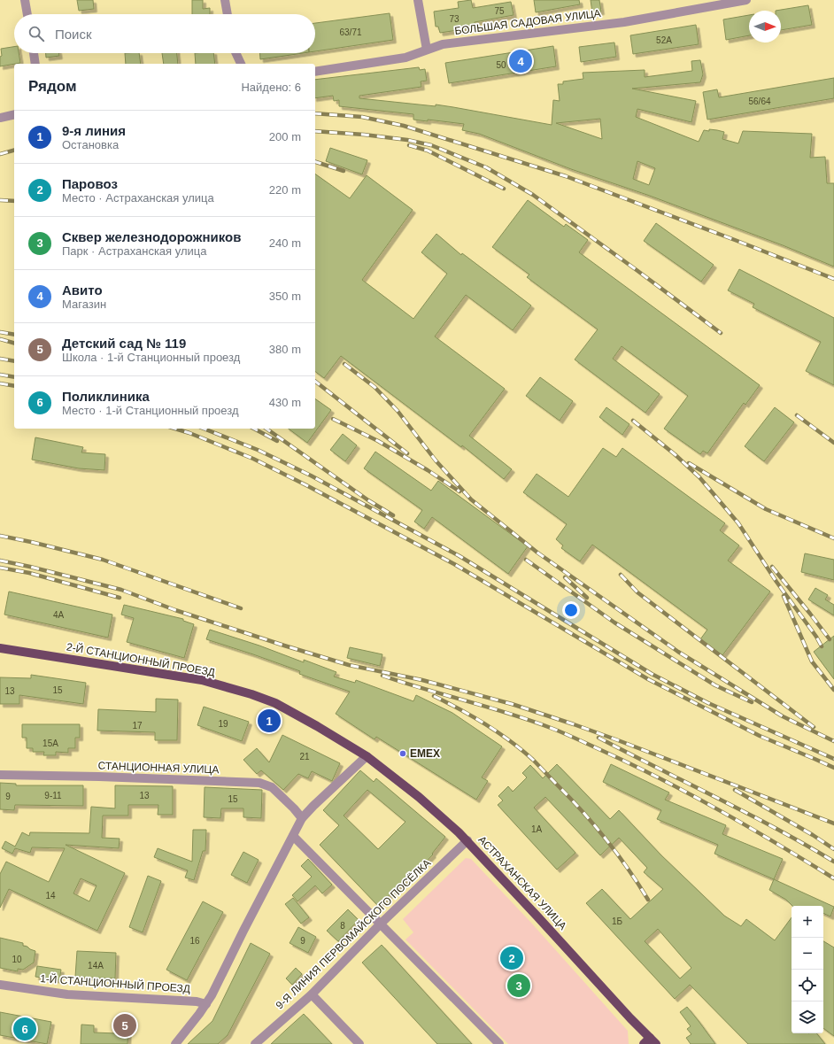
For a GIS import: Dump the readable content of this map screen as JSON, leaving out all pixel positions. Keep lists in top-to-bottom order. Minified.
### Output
{"streets":{"main road":["2-Й СТАНЦИОННЫЙ ПРОЕЗД","АСТРАХАНСКАЯ УЛИЦА"],"street":["БОЛЬШАЯ САДОВАЯ УЛИЦА","СТАНЦИОННАЯ УЛИЦА","9-Я ЛИНИЯ ПЕРВОМАЙСКОГО ПОСЁЛКА","1-Й СТАНЦИОННЫЙ ПРОЕЗД"]},"crossings":[["2-Й СТАНЦИОННЫЙ ПРОЕЗД","АСТРАХАНСКАЯ УЛИЦА"],["АСТРАХАНСКАЯ УЛИЦА","9-Я ЛИНИЯ ПЕРВОМАЙСКОГО ПОСЁЛКА"]],"places":["EMEX"],"house_numbers":["75","73","63/71","52А","50","56/64","4А","15","13","19","17","15А","21","9-11","13","9","15","1А","14","1Б","8","16","9","10","14А"],"north":"right","page":{"search":"Поиск","pins":["4","1","2","3","5","6"],"heading":["Рядом","Найдено: 6"],"list":[{"mark":"1","name":"9-я линия","note":"Остановка","value":"200 m"},{"mark":"2","name":"Паровоз","note":"Место · Астраханская улица","value":"220 m"},{"mark":"3","name":"Сквер железнодорожников","note":"Парк · Астраханская улица","value":"240 m"},{"mark":"4","name":"Авито","note":"Магазин","value":"350 m"},{"mark":"5","name":"Детский сад № 119","note":"Школа · 1-й Станционный проезд","value":"380 m"},{"mark":"6","name":"Поликлиника","note":"Место · 1-й Станционный проезд","value":"430 m"}],"map_buttons":["+","−"]}}
